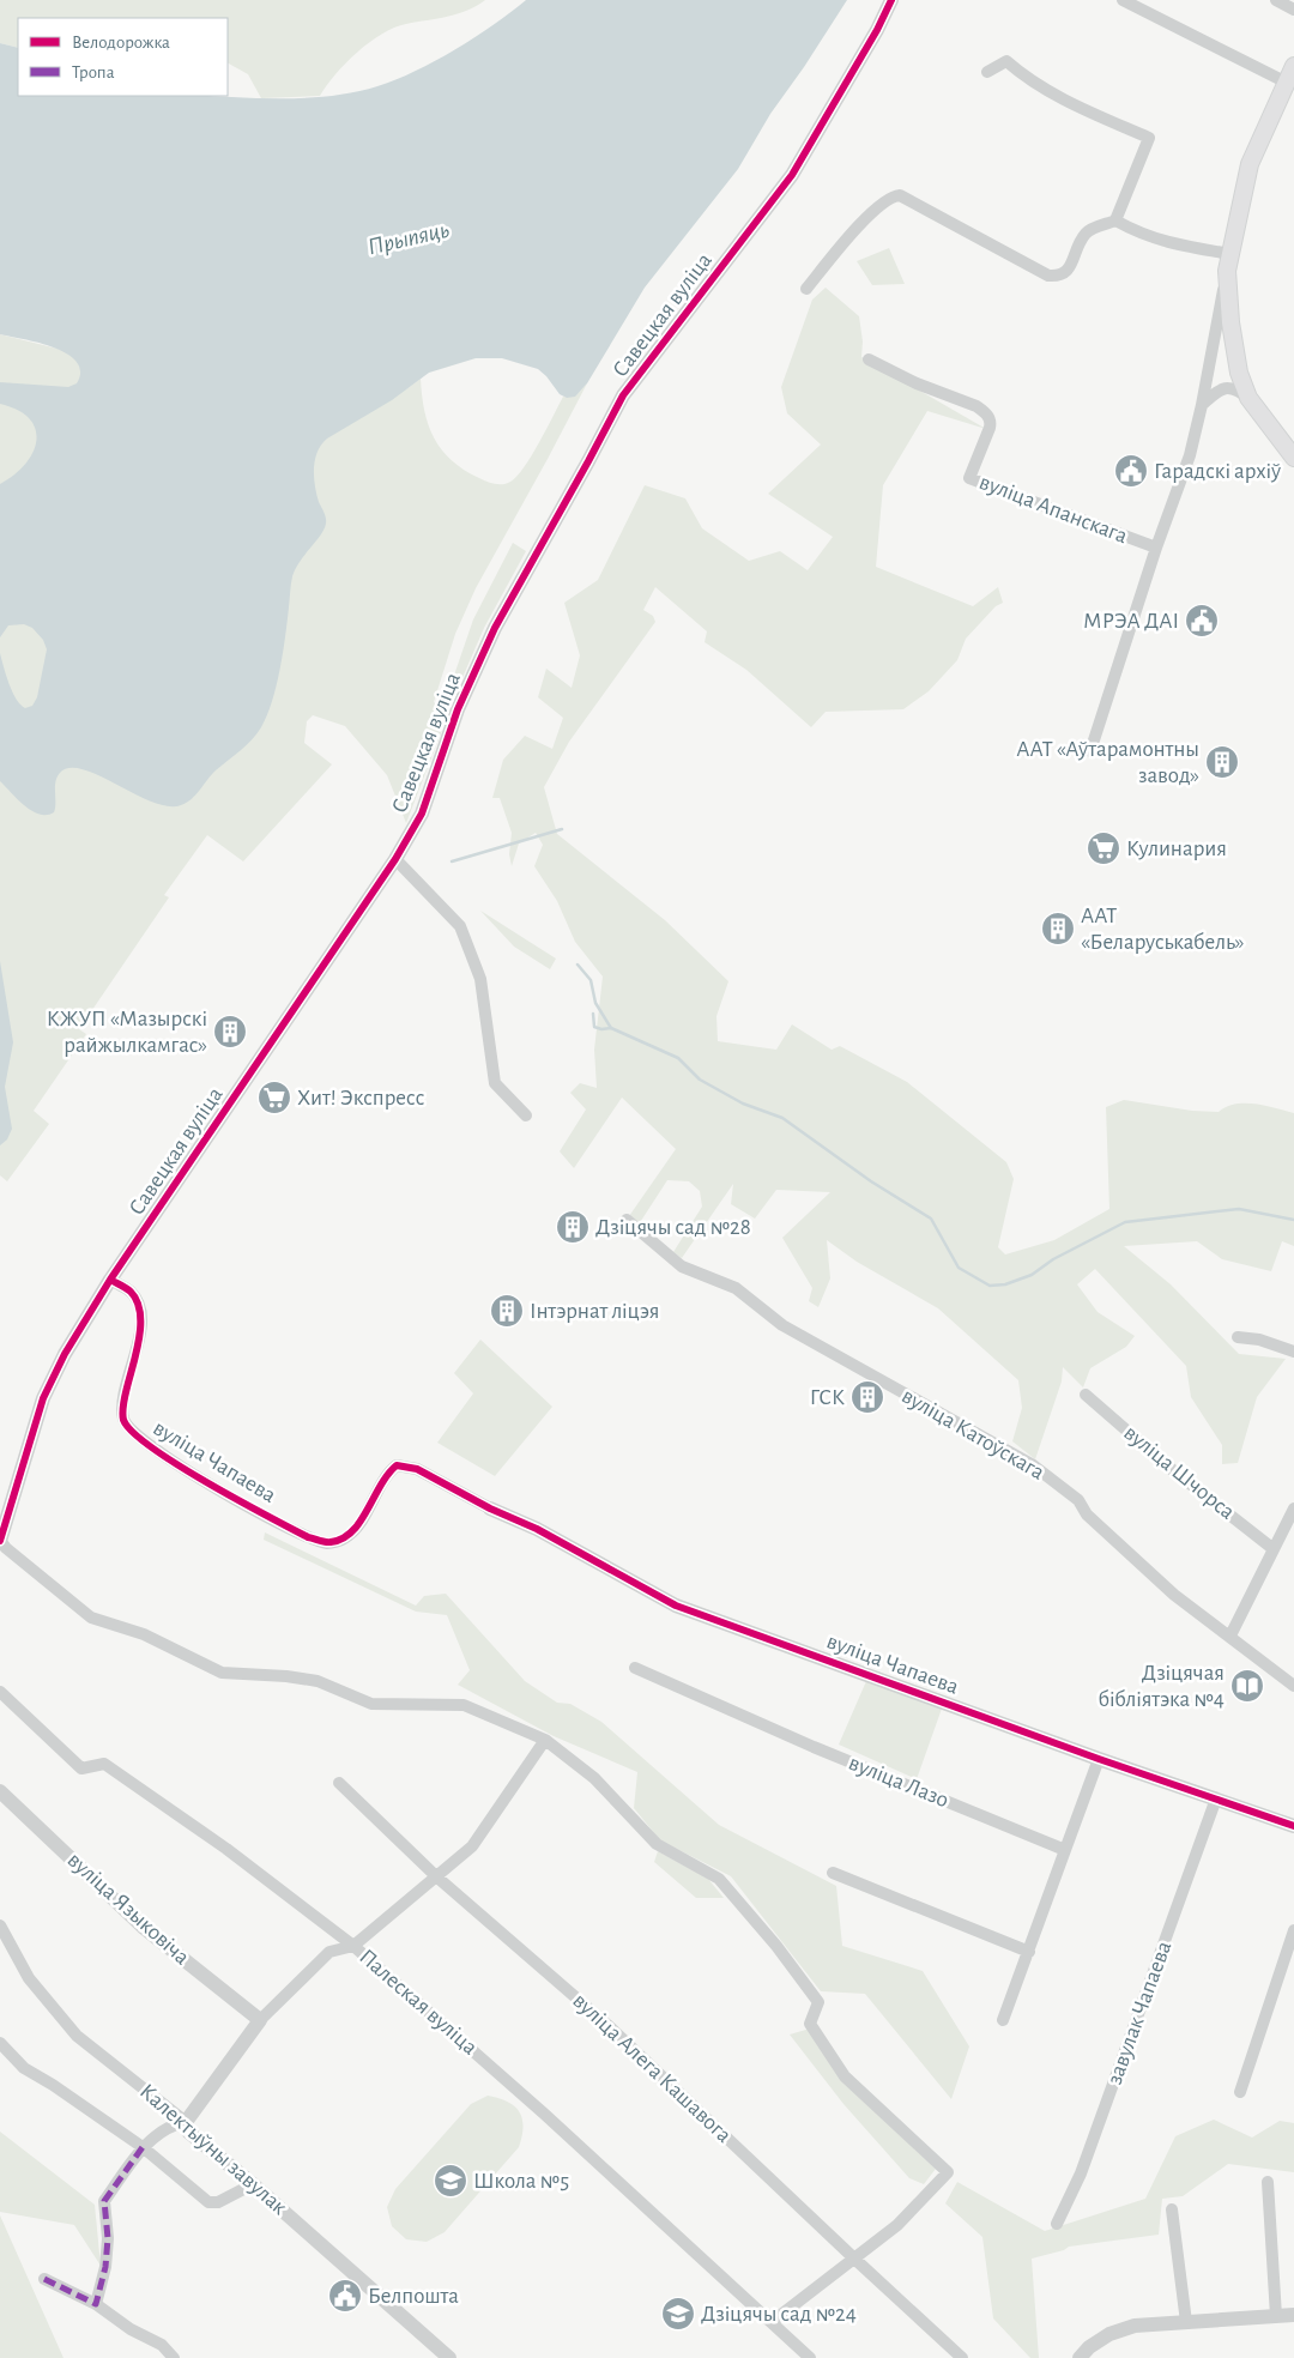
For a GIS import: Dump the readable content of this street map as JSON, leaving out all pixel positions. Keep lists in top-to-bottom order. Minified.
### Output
{"streets":{"street":["Савецкая вуліца","вуліца Апанскага","вуліца Катоўскага","вуліца Чапаева","вуліца Шчорса","вуліца Лазо","вуліца Языковіча","Палеская вуліца","завулак Чапаева","вуліца Алега Кашавога","Калектыўны завулак"]},"crossings":[["Савецкая вуліца","вуліца Чапаева"],["вуліца Чапаева","завулак Чапаева"]],"water":["Прыпяць"],"places":{"public building":["Гарадскі архіў","МРЭА ДАІ","Белпошта"],"building":["ААТ «Аўтарамонтны завод»","ААТ «Беларуськабель»","КЖУП «Мазырскі райжылкамгас»","Дзіцячы сад №28","Інтэрнат ліцэя","ГСК"],"supermarket":["Кулинария","Хит! Экспресс"],"library":["Дзіцячая бібліятэка №4"],"school or university":["Школа №5","Дзіцячы сад №24"]},"legend":["Велодорожка","Тропа"]}
